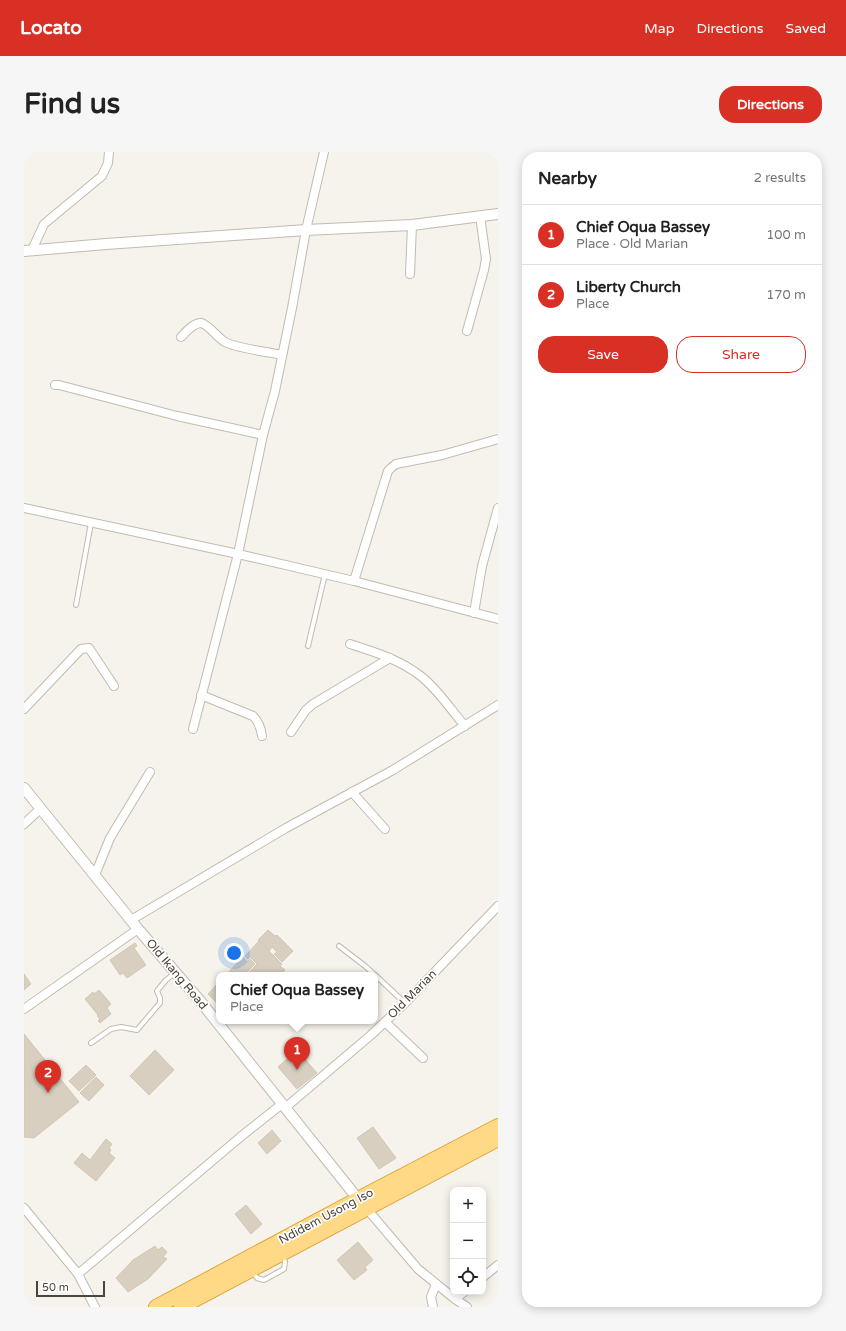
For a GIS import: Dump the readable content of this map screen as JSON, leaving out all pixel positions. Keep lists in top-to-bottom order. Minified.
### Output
{"streets":{"highway":["Ndidem Usong Iso"],"street":["Old Ikang Road","Old Marian"]},"crossings":[["Old Ikang Road","Old Marian"],["Old Ikang Road","Ndidem Usong Iso"]],"scale_bar":"50 m","page":{"header":"Locato","nav":["Map","Directions","Saved"],"buttons":["Directions",["Save","Share"]],"title":"Find us","heading":["Nearby","2 results"],"list":[{"mark":"1","name":"Chief Oqua Bassey","note":"Place · Old Marian","value":"100 m"},{"mark":"2","name":"Liberty Church","note":"Place","value":"170 m"}],"popup":["Chief Oqua Bassey","Place"],"pins":["1","2"],"map_buttons":["+","−"],"scale":"50 m"}}
